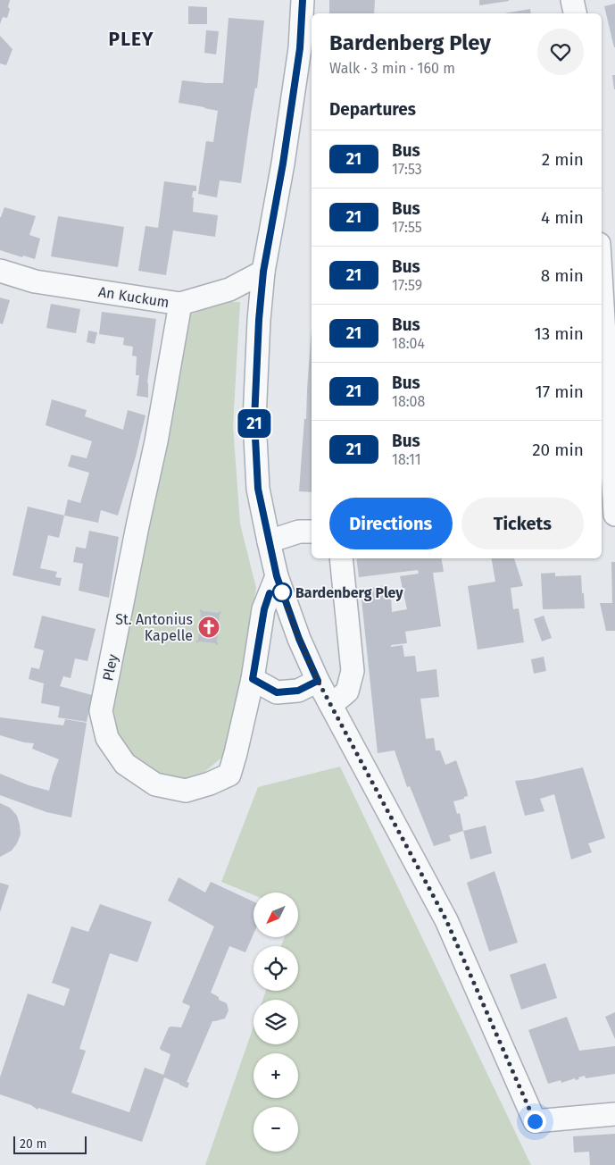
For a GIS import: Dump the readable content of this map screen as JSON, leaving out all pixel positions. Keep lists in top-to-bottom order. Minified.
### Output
{"streets":{"street":["An Kuckum","Pley"]},"crossings":[["An Kuckum","Pley"]],"districts":["PLEY"],"places":{"other":["Bardenberg Pley"],"church":["St. Antonius Kapelle"]},"lines":["bus line 21"],"scale_bar":"20 m","north":"bottom left","page":{"on_map":"21","heading":[["Bardenberg Pley","Walk · 3 min · 160 m"],"Departures"],"list":[{"mark":"21","name":"Bus","note":"17:53","value":"2 min"},{"mark":"21","name":"Bus","note":"17:55","value":"4 min"},{"mark":"21","name":"Bus","note":"17:59","value":"8 min"},{"mark":"21","name":"Bus","note":"18:04","value":"13 min"},{"mark":"21","name":"Bus","note":"18:08","value":"17 min"},{"mark":"21","name":"Bus","note":"18:11","value":"20 min"}],"buttons":["Directions","Tickets"],"map_buttons":["+","−"],"scale":"20 m"}}
